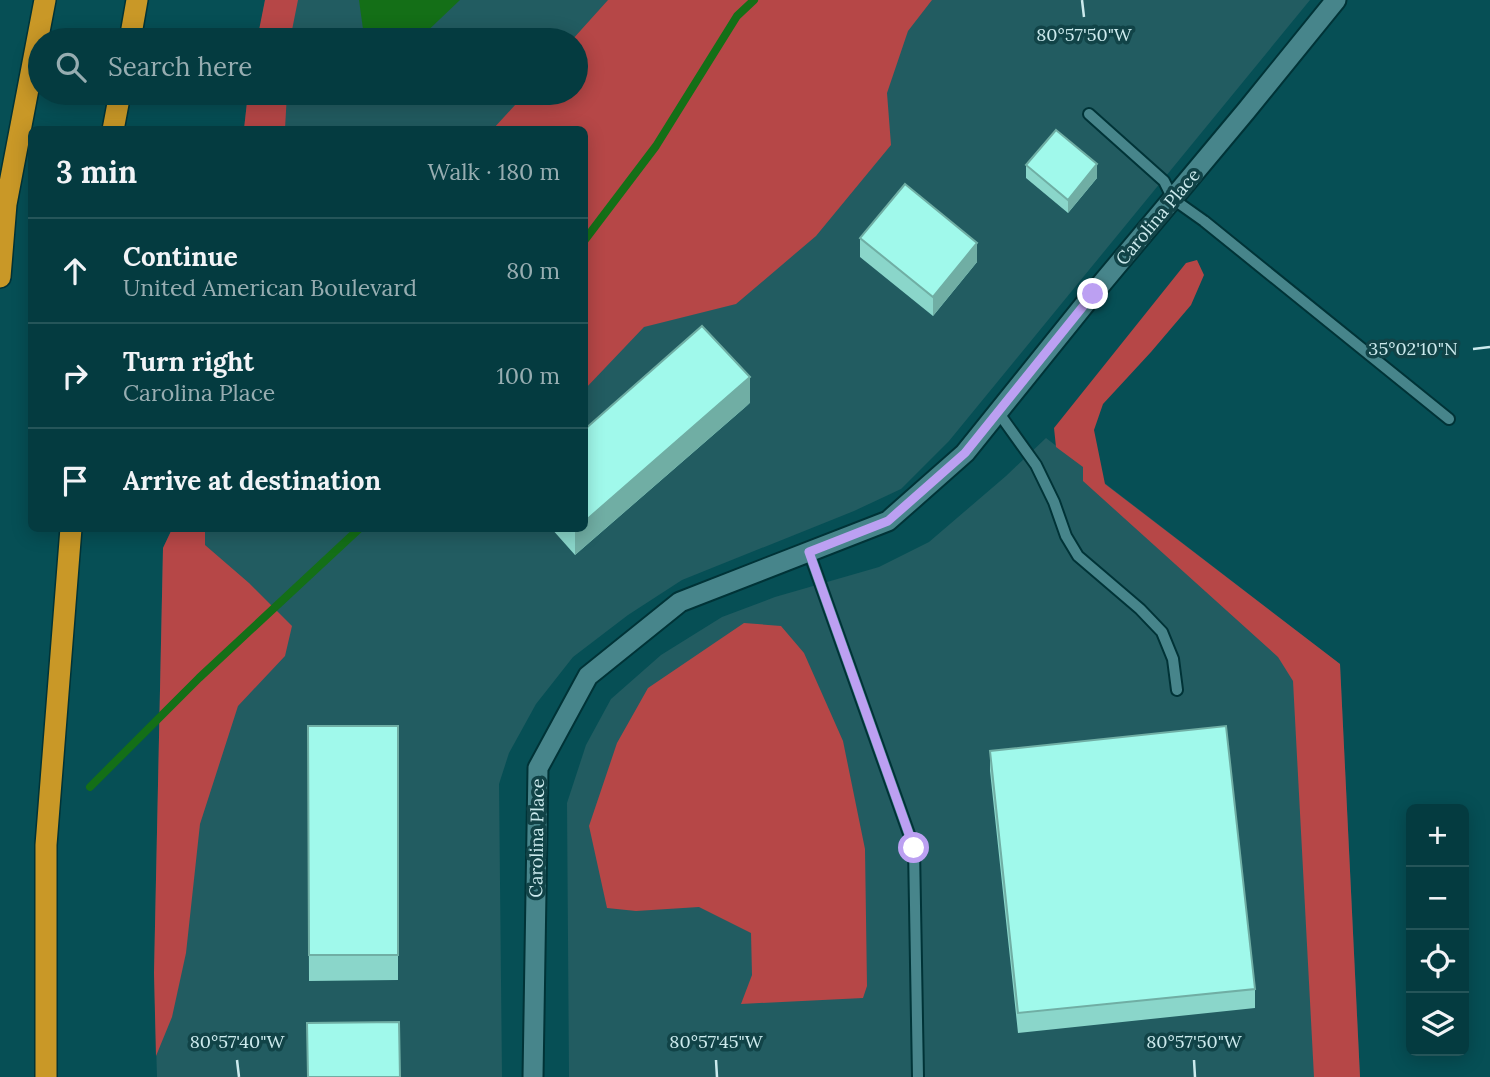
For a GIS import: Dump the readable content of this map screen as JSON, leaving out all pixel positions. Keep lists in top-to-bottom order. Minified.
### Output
{"streets":{"street":["Carolina Place"]},"page":{"search":"Search here","heading":["3 min","Walk · 180 m"],"list":[["Continue","United American Boulevard","80 m"],["Turn right","Carolina Place","100 m"],"Arrive at destination"],"map_buttons":["+","−"]},"coordinates":["80°57'50\"W","35°02'10\"N","80°57'40\"W","80°57'45\"W"]}
